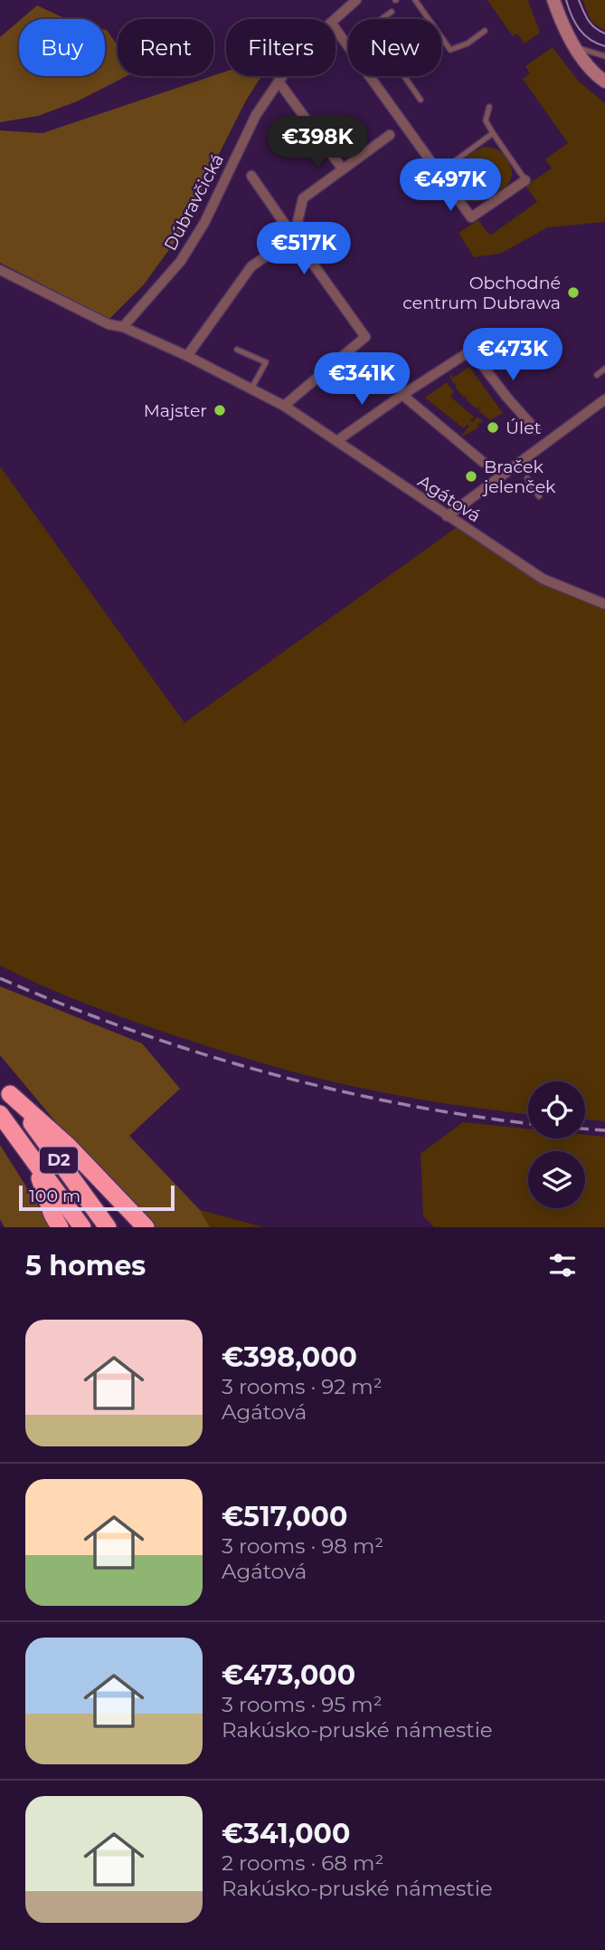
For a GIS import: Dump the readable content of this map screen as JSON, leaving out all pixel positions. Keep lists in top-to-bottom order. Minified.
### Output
{"streets":{"highway":["D2"],"street":["Dúbravčická","Agátová"]},"crossings":[["Dúbravčická","Agátová"]],"places":["Obchodné centrum Dubrawa","Majster","Úlet","Braček jelenček"],"scale_bar":"100 m","page":{"chip":["Buy","Rent","Filters","New"],"price":["€398K","€497K","€517K","€473K","€341K"],"scale":"100 m","heading":"5 homes","list":[{"name":"€398,000","note":"3 rooms · 92 m² · Agátová"},{"name":"€517,000","note":"3 rooms · 98 m² · Agátová"},{"name":"€473,000","note":"3 rooms · 95 m² · Rakúsko-pruské námestie"},{"name":"€341,000","note":"2 rooms · 68 m² · Rakúsko-pruské námestie"}]}}
